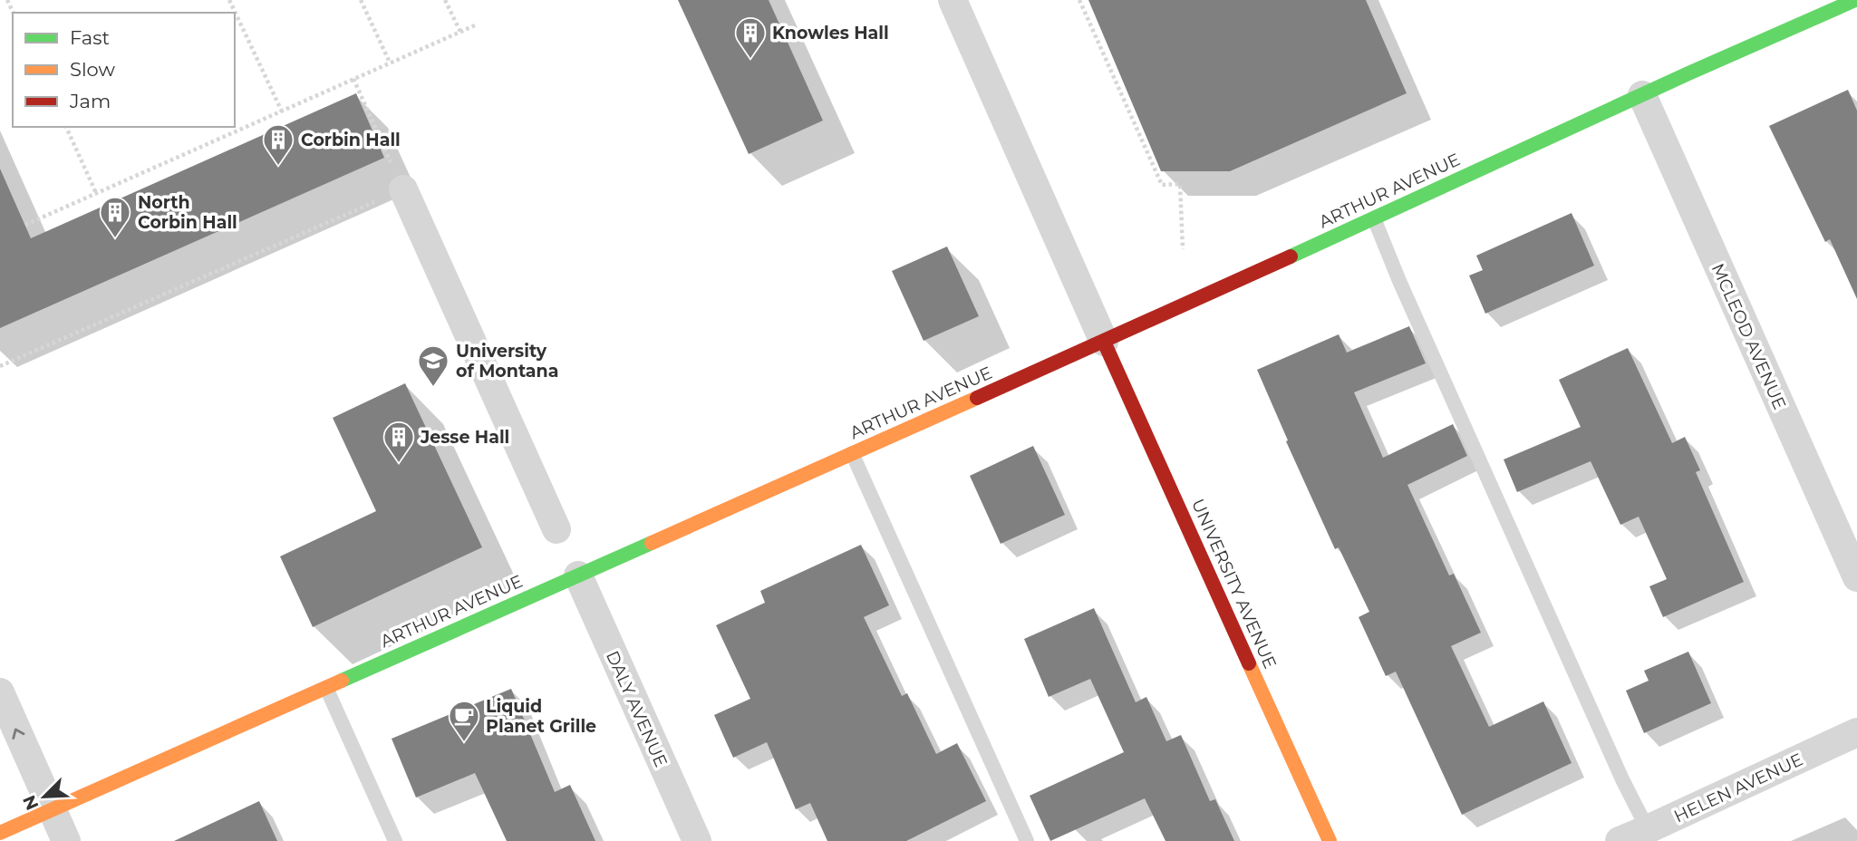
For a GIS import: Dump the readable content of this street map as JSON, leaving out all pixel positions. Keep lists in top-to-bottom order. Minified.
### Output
{"streets":{"street":["ARTHUR AVENUE","MCLEOD AVENUE","UNIVERSITY AVENUE","DALY AVENUE","HELEN AVENUE"]},"crossings":[["ARTHUR AVENUE","MCLEOD AVENUE"],["ARTHUR AVENUE","UNIVERSITY AVENUE"],["ARTHUR AVENUE","DALY AVENUE"]],"places":{"building":["Knowles Hall","Corbin Hall","North Corbin Hall","Jesse Hall"],"school or university":["University of Montana"],"cafe":["Liquid Planet Grille"]},"legend":["Fast","Slow","Jam"],"north":"bottom left"}
